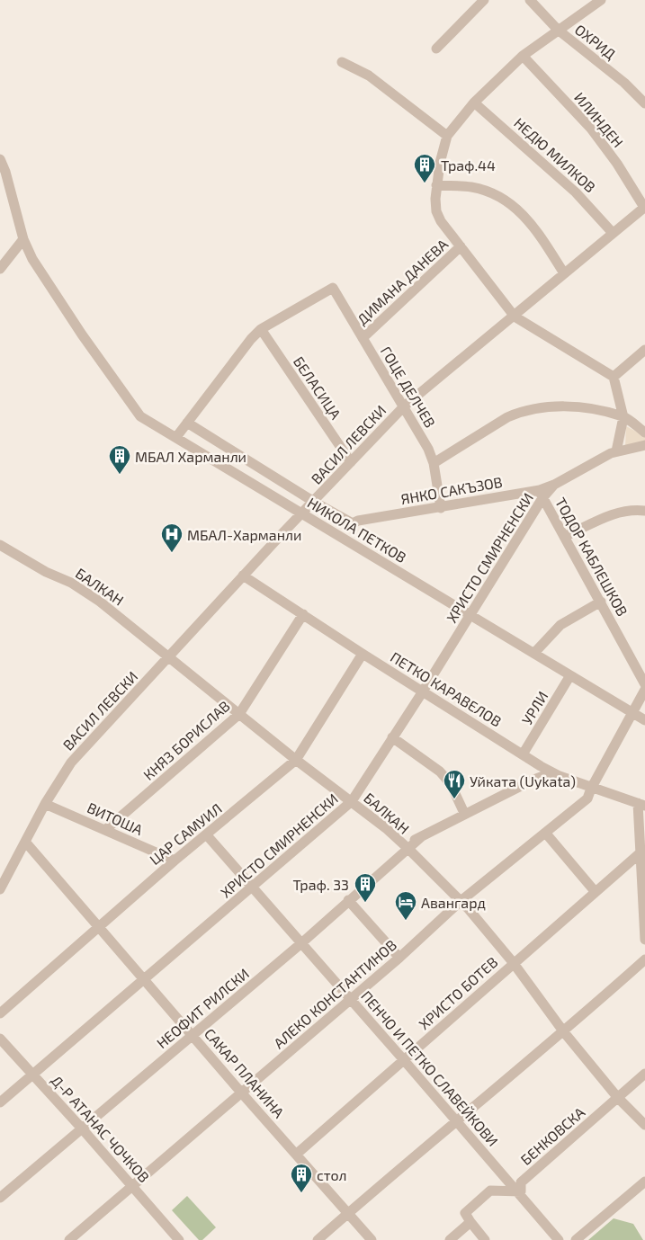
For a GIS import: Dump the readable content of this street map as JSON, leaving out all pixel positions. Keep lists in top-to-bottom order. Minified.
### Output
{"streets":{"street":["ОХРИД","ИЛИНДЕН","НЕДЮ МИЛКОВ","ДИМАНА ДАНЕВА","ГОЦЕ ДЕЛЧЕВ","БЕЛАСИЦА","ВАСИЛ ЛЕВСКИ","ЯНКО САКЪЗОВ","НИКОЛА ПЕТКОВ","ТОДОР КАБЛЕШКОВ","ХРИСТО СМИРНЕНСКИ","БАЛКАН","ПЕТКО КАРАВЕЛОВ","УРЛИ","КНЯЗ БОРИСЛАВ","ВИТОША","ЦАР САМУИЛ","ХРИСТО БОТЕВ","АЛЕКО КОНСТАНТИНОВ","НЕОФИТ РИЛСКИ","ПЕНЧО И ПЕТКО СЛАВЕЙКОВИ","САКАР ПЛАНИНА","Д-Р АТАНАС ЧОЧКОВ","БЕНКОВСКА"]},"crossings":[["ИЛИНДЕН","ВАСИЛ ЛЕВСКИ"],["НЕДЮ МИЛКОВ","ВАСИЛ ЛЕВСКИ"],["ДИМАНА ДАНЕВА","ГОЦЕ ДЕЛЧЕВ"],["ГОЦЕ ДЕЛЧЕВ","БЕЛАСИЦА"],["ГОЦЕ ДЕЛЧЕВ","ВАСИЛ ЛЕВСКИ"],["ГОЦЕ ДЕЛЧЕВ","ЯНКО САКЪЗОВ"],["БЕЛАСИЦА","ВАСИЛ ЛЕВСКИ"],["ВАСИЛ ЛЕВСКИ","НИКОЛА ПЕТКОВ"],["ВАСИЛ ЛЕВСКИ","БАЛКАН"],["ВАСИЛ ЛЕВСКИ","ПЕТКО КАРАВЕЛОВ"],["ВАСИЛ ЛЕВСКИ","ВИТОША"],["ВАСИЛ ЛЕВСКИ","САКАР ПЛАНИНА"],["ЯНКО САКЪЗОВ","ТОДОР КАБЛЕШКОВ"],["ЯНКО САКЪЗОВ","ХРИСТО СМИРНЕНСКИ"],["НИКОЛА ПЕТКОВ","ХРИСТО СМИРНЕНСКИ"],["НИКОЛА ПЕТКОВ","УРЛИ"],["НИКОЛА ПЕТКОВ","АЛЕКО КОНСТАНТИНОВ"],["ТОДОР КАБЛЕШКОВ","ХРИСТО СМИРНЕНСКИ"],["ХРИСТО СМИРНЕНСКИ","БАЛКАН"],["ХРИСТО СМИРНЕНСКИ","ПЕТКО КАРАВЕЛОВ"],["ХРИСТО СМИРНЕНСКИ","ПЕНЧО И ПЕТКО СЛАВЕЙКОВИ"],["ХРИСТО СМИРНЕНСКИ","САКАР ПЛАНИНА"],["ХРИСТО СМИРНЕНСКИ","Д-Р АТАНАС ЧОЧКОВ"],["БАЛКАН","КНЯЗ БОРИСЛАВ"],["БАЛКАН","ЦАР САМУИЛ"],["БАЛКАН","ХРИСТО БОТЕВ"],["БАЛКАН","АЛЕКО КОНСТАНТИНОВ"],["БАЛКАН","НЕОФИТ РИЛСКИ"],["БАЛКАН","БЕНКОВСКА"],["ПЕТКО КАРАВЕЛОВ","УРЛИ"],["ПЕТКО КАРАВЕЛОВ","КНЯЗ БОРИСЛАВ"],["ПЕТКО КАРАВЕЛОВ","ЦАР САМУИЛ"],["ПЕТКО КАРАВЕЛОВ","АЛЕКО КОНСТАНТИНОВ"],["ПЕТКО КАРАВЕЛОВ","НЕОФИТ РИЛСКИ"],["КНЯЗ БОРИСЛАВ","ВИТОША"],["ВИТОША","ЦАР САМУИЛ"],["ЦАР САМУИЛ","ПЕНЧО И ПЕТКО СЛАВЕЙКОВИ"],["ЦАР САМУИЛ","САКАР ПЛАНИНА"],["ХРИСТО БОТЕВ","ПЕНЧО И ПЕТКО СЛАВЕЙКОВИ"],["ХРИСТО БОТЕВ","САКАР ПЛАНИНА"],["АЛЕКО КОНСТАНТИНОВ","ПЕНЧО И ПЕТКО СЛАВЕЙКОВИ"],["АЛЕКО КОНСТАНТИНОВ","САКАР ПЛАНИНА"],["АЛЕКО КОНСТАНТИНОВ","Д-Р АТАНАС ЧОЧКОВ"],["НЕОФИТ РИЛСКИ","ПЕНЧО И ПЕТКО СЛАВЕЙКОВИ"],["НЕОФИТ РИЛСКИ","САКАР ПЛАНИНА"],["НЕОФИТ РИЛСКИ","Д-Р АТАНАС ЧОЧКОВ"],["ПЕНЧО И ПЕТКО СЛАВЕЙКОВИ","БЕНКОВСКА"]],"places":{"building":["Траф.44","МБАЛ Харманли","Траф. 33","стол"],"hospital":["МБАЛ-Харманли"],"restaurant":["Уйката (Uykata)"],"hotel":["Авангард"]}}
